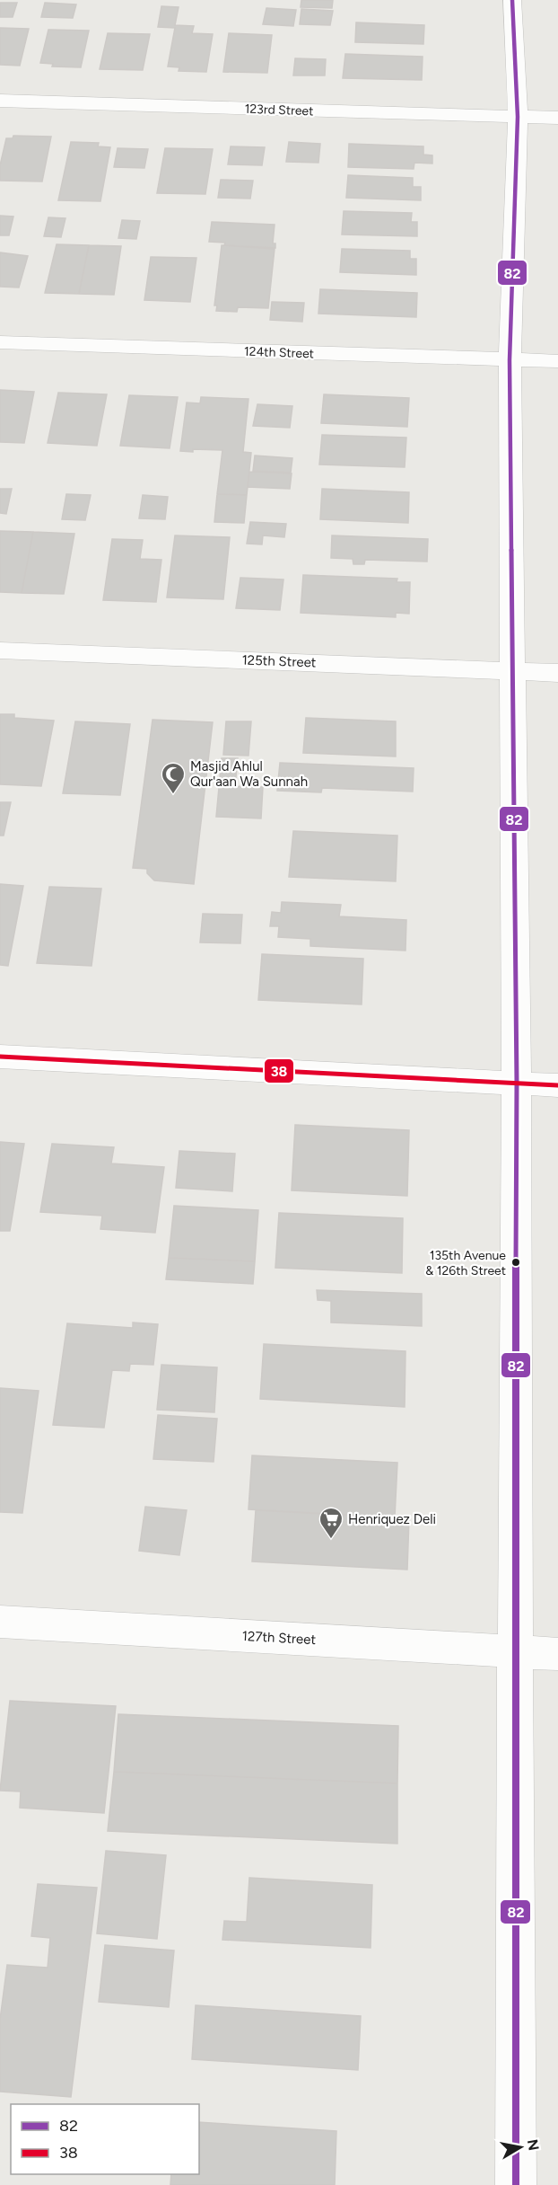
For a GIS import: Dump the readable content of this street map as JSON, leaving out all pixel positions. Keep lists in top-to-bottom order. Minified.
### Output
{"streets":{"street":["123rd Street","124th Street","125th Street","127th Street"]},"places":{"mosque":["Masjid Ahlul Qur'aan Wa Sunnah"],"other":["135th Avenue & 126th Street"],"supermarket":["Henriquez Deli"]},"lines":["transit line 82","transit line 38"],"legend":["82","38"],"north":"right"}
